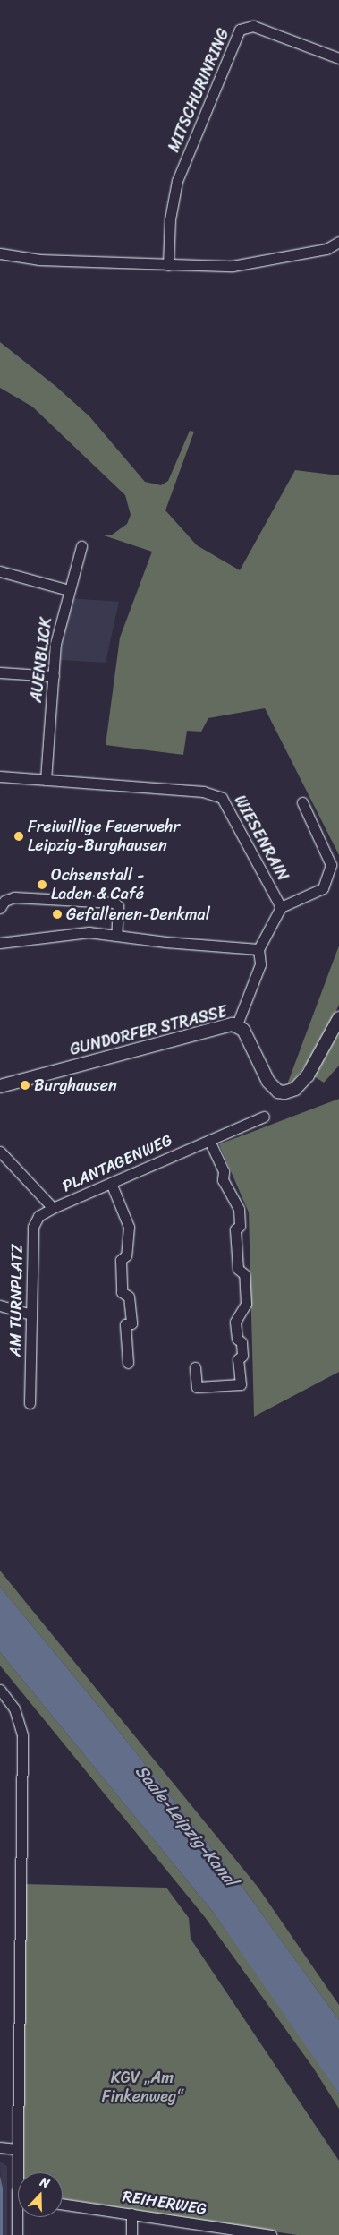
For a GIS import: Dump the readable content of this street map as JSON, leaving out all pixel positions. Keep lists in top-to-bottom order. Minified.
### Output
{"streets":{"street":["MITSCHURINRING","AUENBLICK","WIESENRAIN","GUNDORFER STRASSE","PLANTAGENWEG","AM TURNPLATZ","REIHERWEG"]},"crossings":[["AUENBLICK","WIESENRAIN"],["WIESENRAIN","GUNDORFER STRASSE"],["PLANTAGENWEG","AM TURNPLATZ"]],"water":["Saale-Leipzig-Kanal"],"parks":["KGV „Am Finkenweg“"],"places":["Freiwillige Feuerwehr Leipzig-Burghausen","Ochsenstall - Laden & Café","Gefallenen-Denkmal","Burghausen"],"north":"top"}
